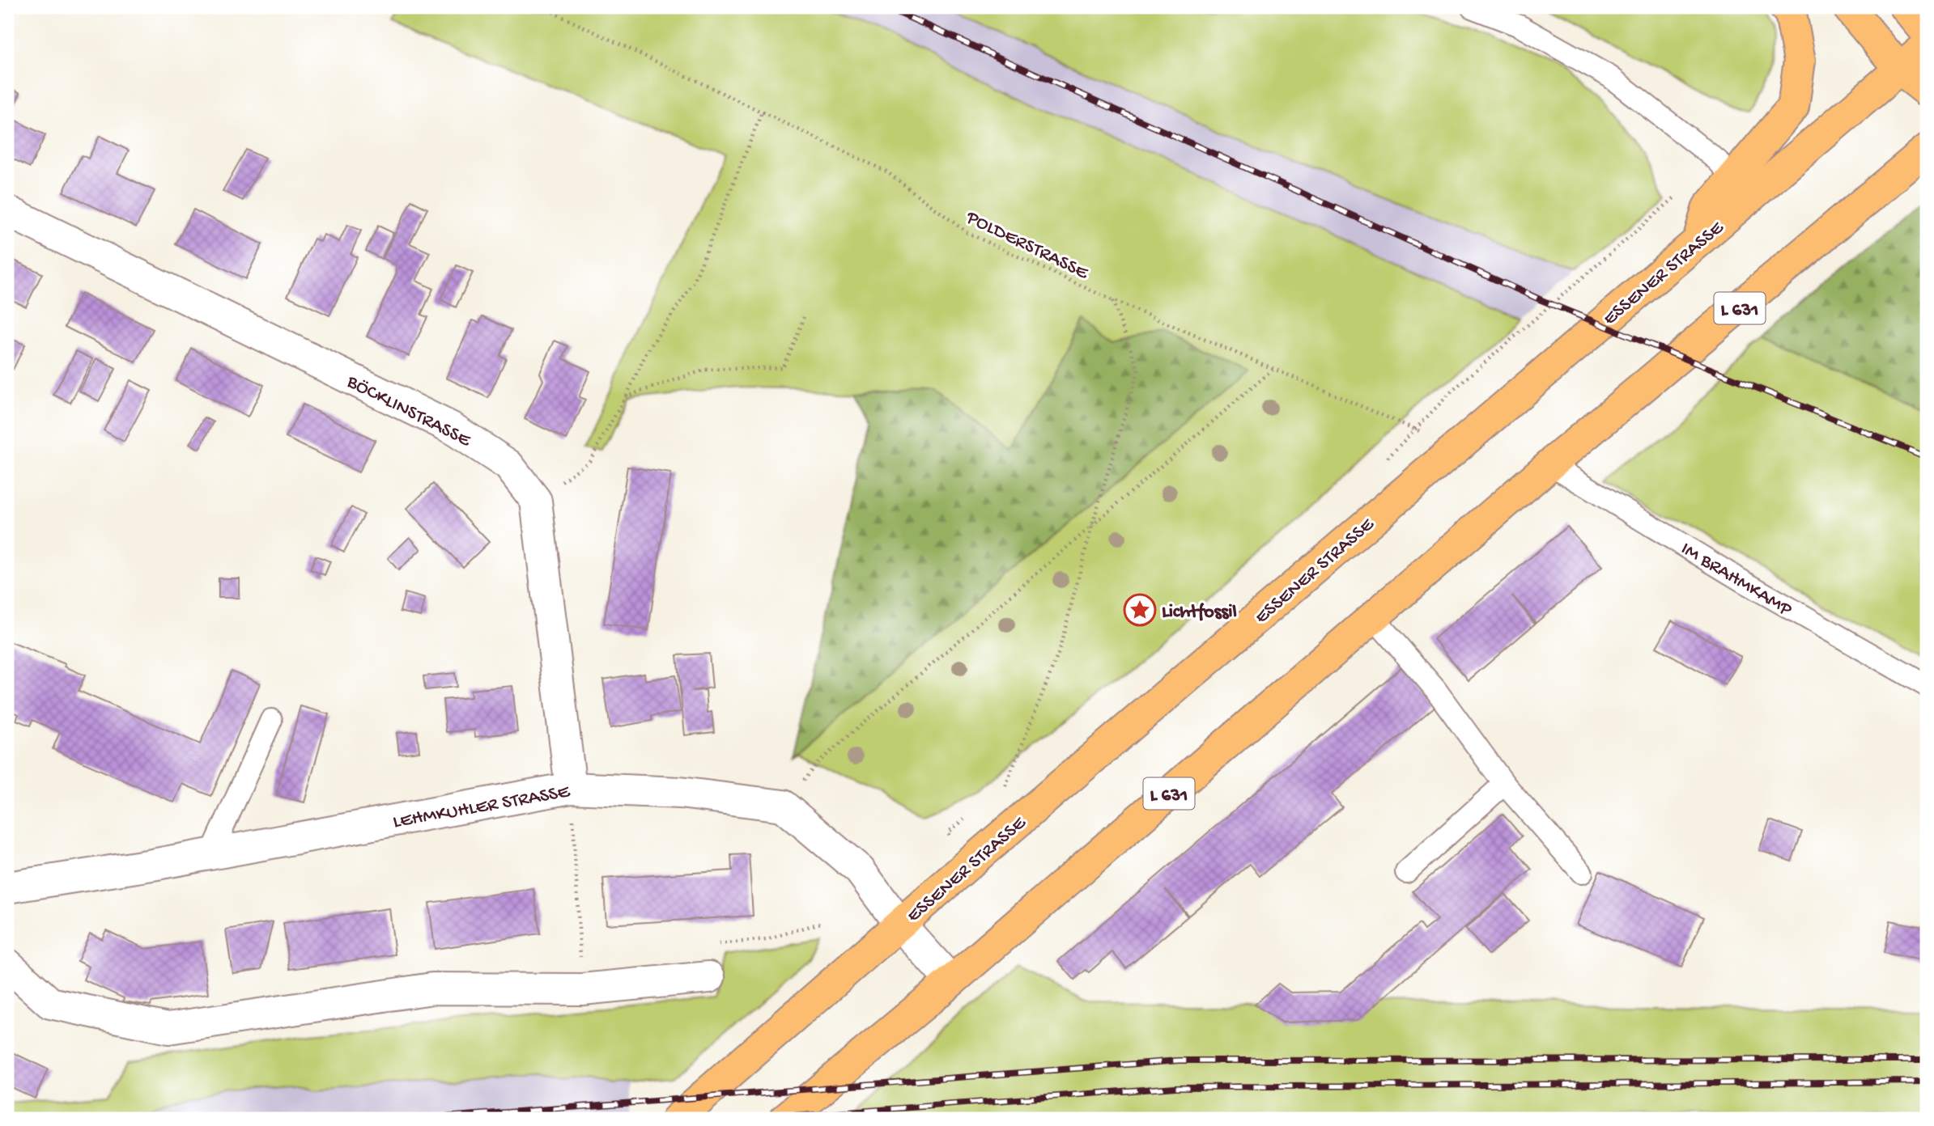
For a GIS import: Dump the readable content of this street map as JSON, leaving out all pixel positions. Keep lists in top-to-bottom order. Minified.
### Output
{"streets":{"main road":["ESSENER STRASSE","L 631"],"street":["BÖCKLINSTRASSE","LEHMKUHLER STRASSE"],"lane":["IM BRAHMKAMP"],"path":["POLDERSTRASSE"]},"crossings":[["POLDERSTRASSE","ESSENER STRASSE"],["L 631","IM BRAHMKAMP"]],"places":{"place":["Lichtfossil"]}}
